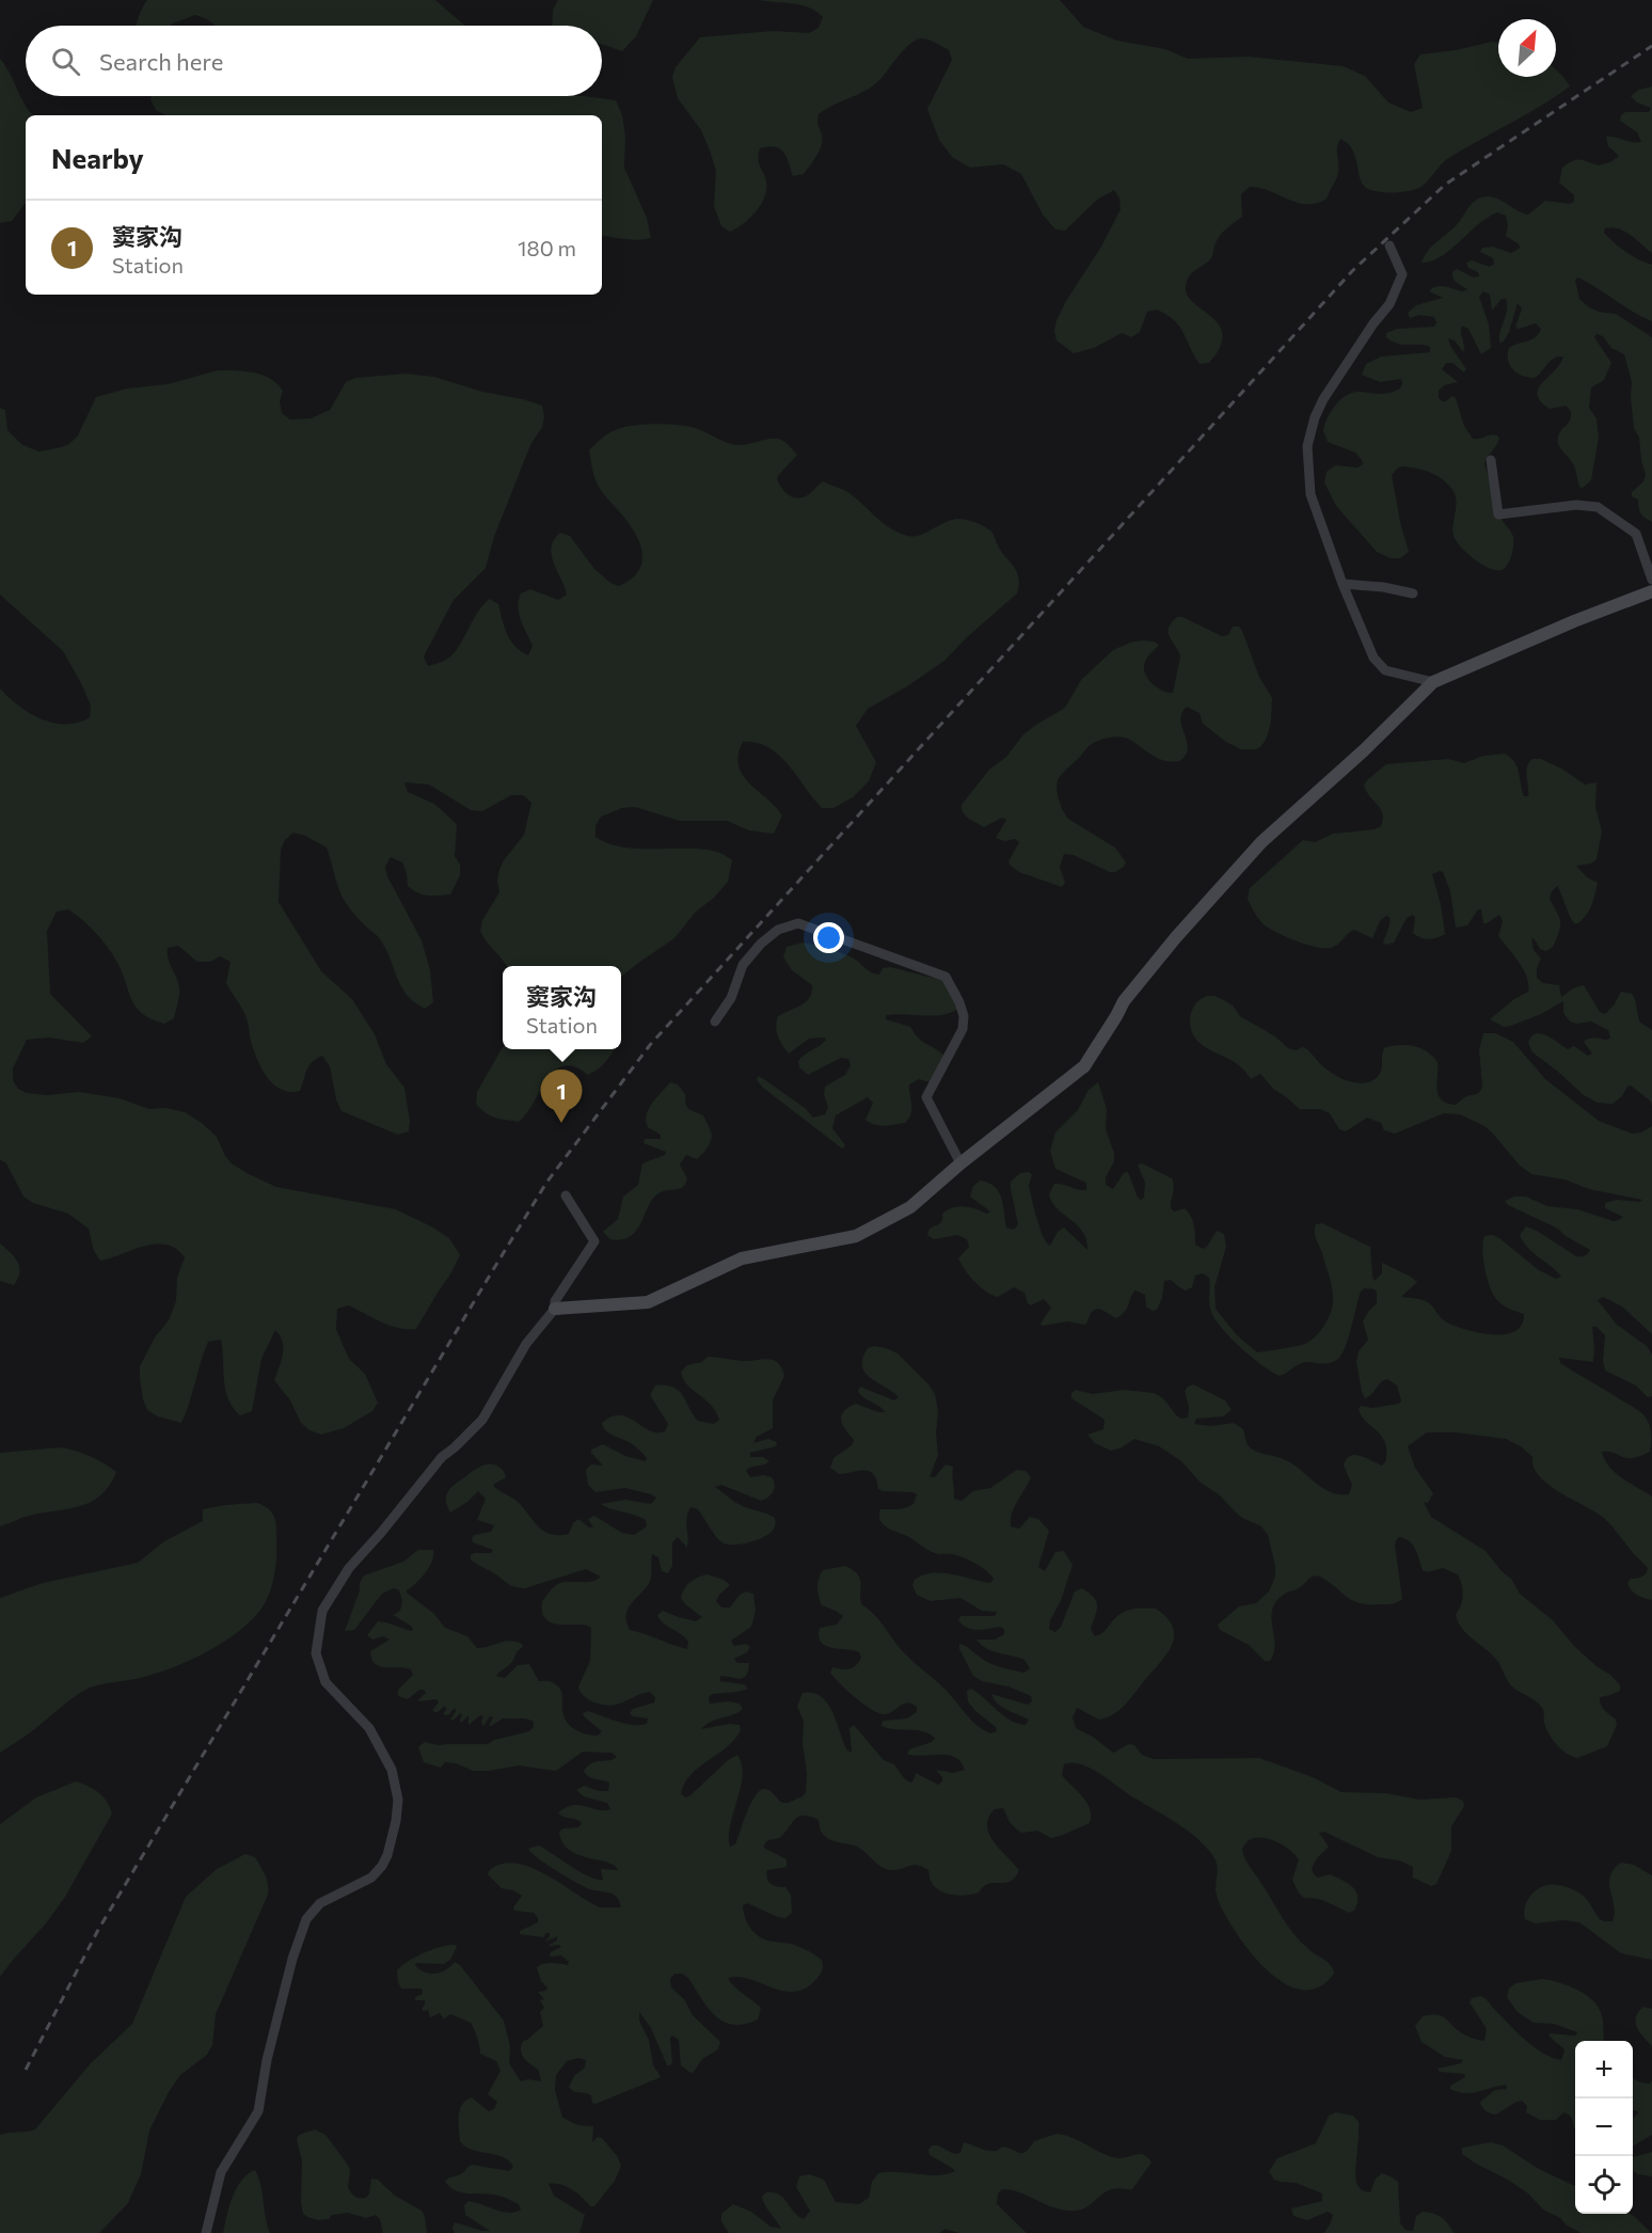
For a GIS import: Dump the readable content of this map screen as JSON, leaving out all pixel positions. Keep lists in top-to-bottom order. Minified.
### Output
{"north":"top right","page":{"search":"Search here","heading":"Nearby","list":[{"mark":"1","name":"窦家沟","note":"Station","value":"180 m"}],"popup":["窦家沟","Station"],"pins":"1","map_buttons":["+","−"]}}
